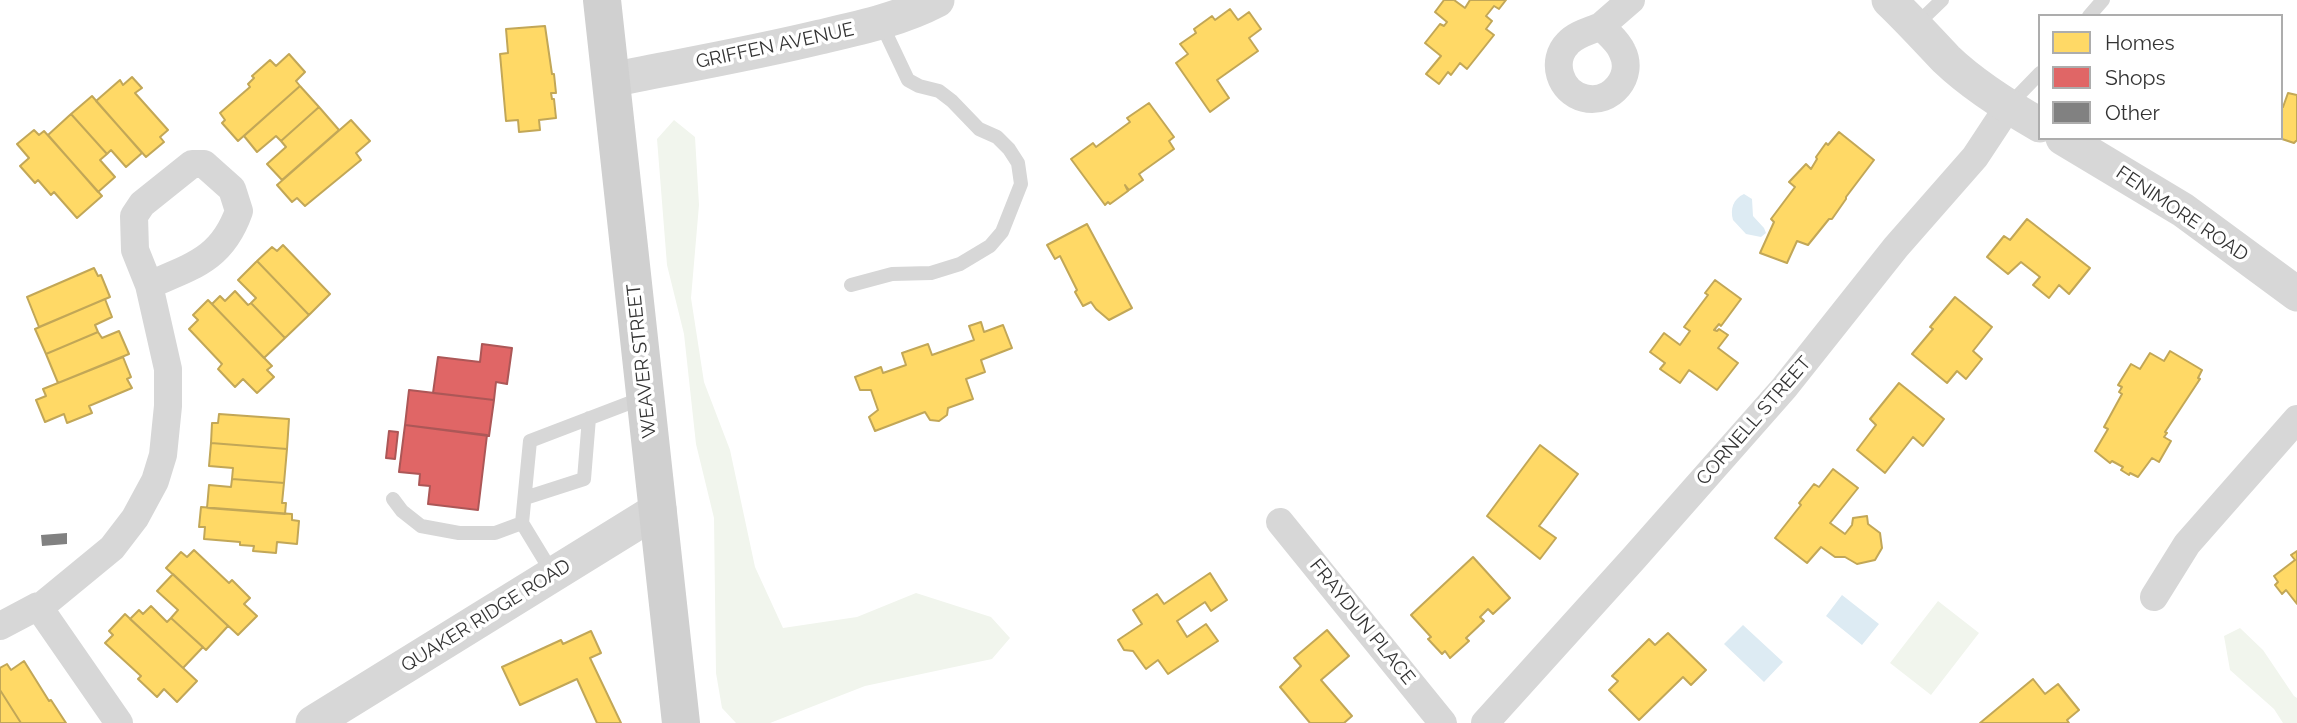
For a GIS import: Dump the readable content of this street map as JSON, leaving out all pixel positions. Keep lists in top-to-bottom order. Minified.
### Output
{"streets":{"main road":["WEAVER STREET"],"street":["GRIFFEN AVENUE","FENIMORE ROAD","CORNELL STREET","QUAKER RIDGE ROAD","FRAYDUN PLACE"]},"crossings":[["GRIFFEN AVENUE","WEAVER STREET"],["WEAVER STREET","QUAKER RIDGE ROAD"]],"legend":["Homes","Shops","Other"]}
